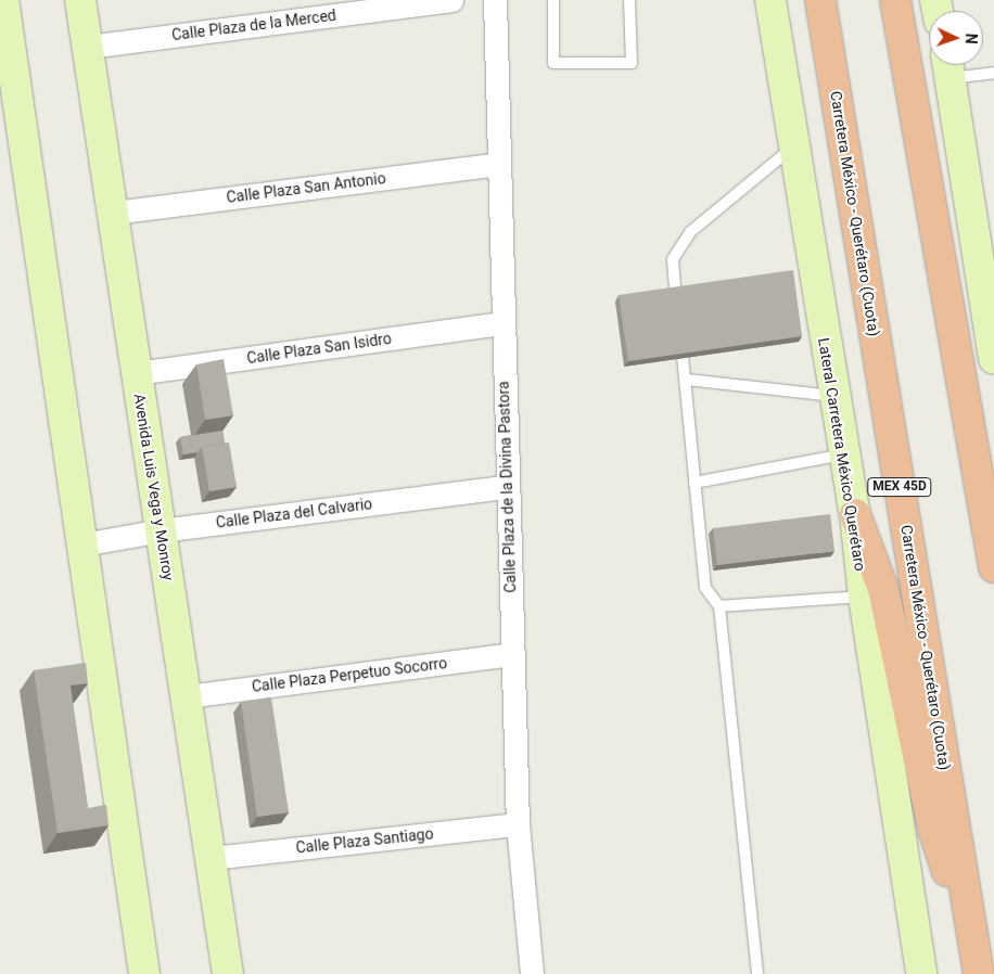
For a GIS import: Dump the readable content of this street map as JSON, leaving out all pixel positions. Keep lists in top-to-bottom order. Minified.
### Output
{"streets":{"highway":["Carretera México - Querétaro (Cuota)","MEX 45D"],"main road":["Lateral Carretera México Querétaro","Avenida Luis Vega y Monroy"],"street":["Calle Plaza de la Merced","Calle Plaza San Antonio","Calle Plaza San Isidro","Calle Plaza de la Divina Pastora","Calle Plaza del Calvario","Calle Plaza Perpetuo Socorro","Calle Plaza Santiago"]},"crossings":[["Calle Plaza de la Merced","Avenida Luis Vega y Monroy"],["Calle Plaza San Antonio","Avenida Luis Vega y Monroy"],["Calle Plaza San Antonio","Calle Plaza de la Divina Pastora"],["Calle Plaza San Isidro","Avenida Luis Vega y Monroy"],["Calle Plaza San Isidro","Calle Plaza de la Divina Pastora"],["Avenida Luis Vega y Monroy","Calle Plaza del Calvario"],["Avenida Luis Vega y Monroy","Calle Plaza Perpetuo Socorro"],["Avenida Luis Vega y Monroy","Calle Plaza Santiago"],["Calle Plaza de la Divina Pastora","Calle Plaza del Calvario"],["Calle Plaza de la Divina Pastora","Calle Plaza Perpetuo Socorro"],["Calle Plaza de la Divina Pastora","Calle Plaza Santiago"]],"north":"right"}
